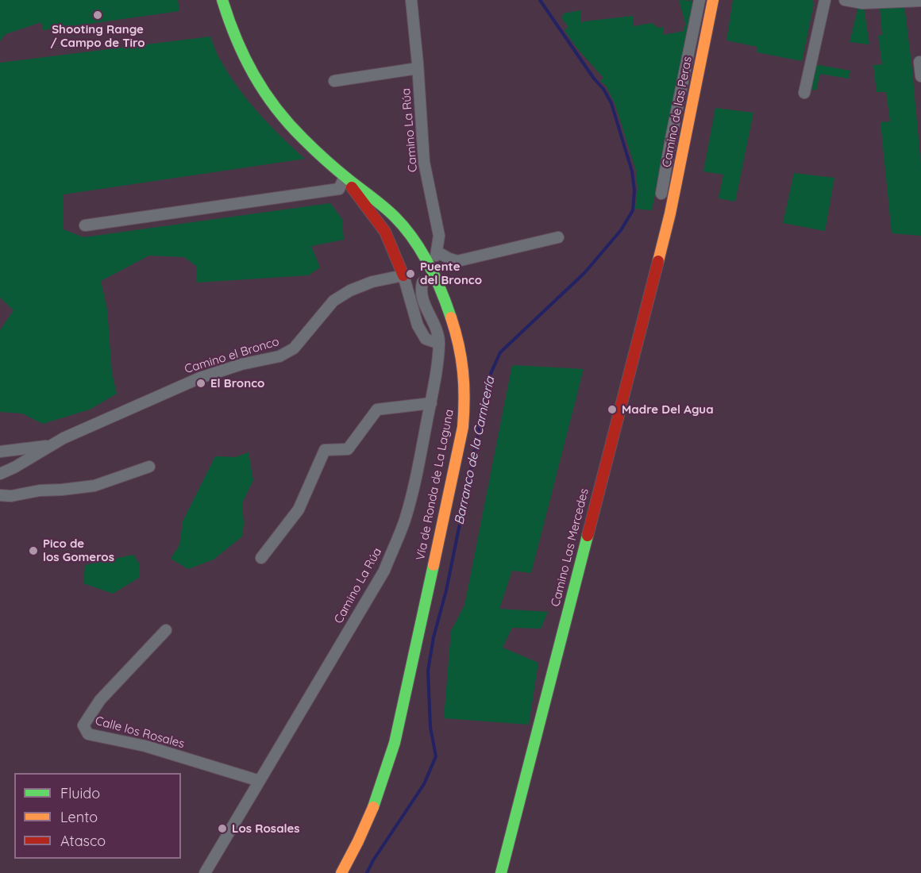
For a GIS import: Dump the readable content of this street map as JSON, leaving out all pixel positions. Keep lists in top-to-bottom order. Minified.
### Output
{"streets":{"main road":["Camino de las Peras","Vía de Ronda de La Laguna","Camino Las Mercedes"],"street":["Camino La Rúa","Camino el Bronco","Calle los Rosales"]},"crossings":[["Camino de las Peras","Camino Las Mercedes"],["Camino La Rúa","Calle los Rosales"]],"water":["Barranco de la Carnicería"],"places":["Shooting Range / Campo de Tiro","Puente del Bronco","El Bronco","Madre Del Agua","Pico de los Gomeros","Los Rosales"],"legend":["Fluido","Lento","Atasco"]}
